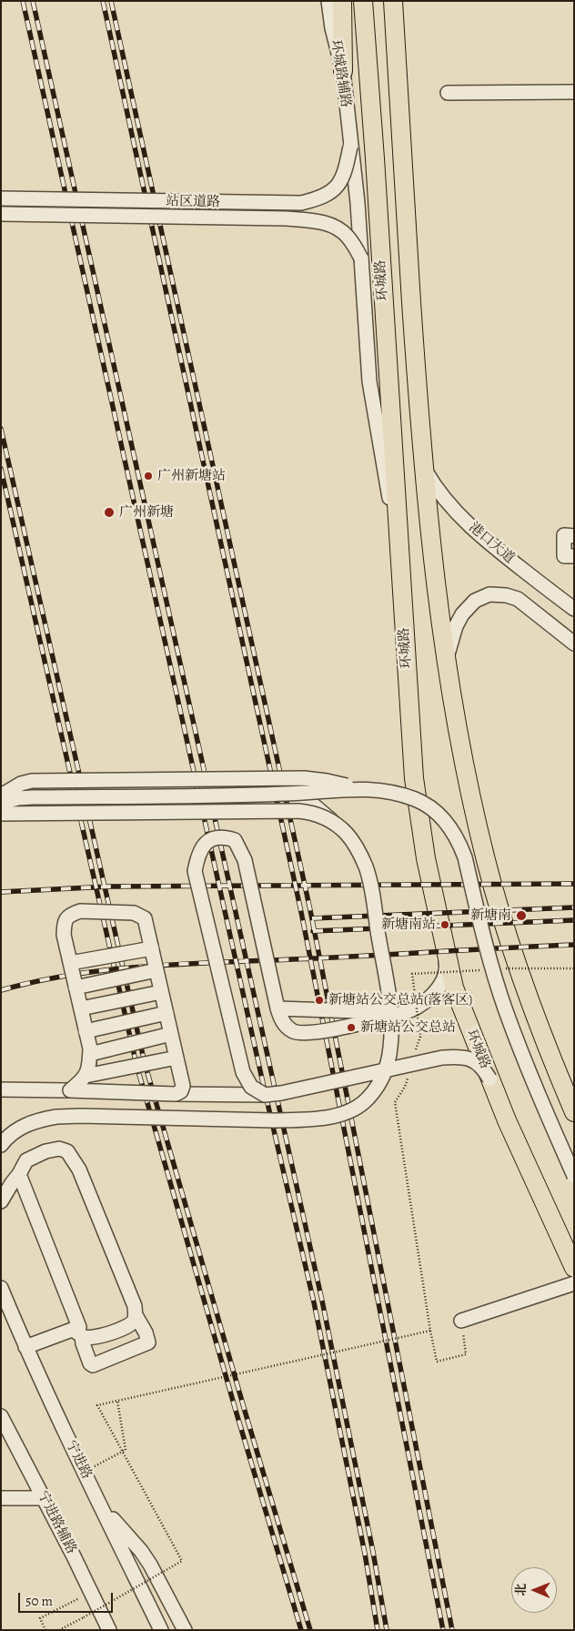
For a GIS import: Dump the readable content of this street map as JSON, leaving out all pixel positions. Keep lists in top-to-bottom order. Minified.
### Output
{"streets":{"main road":["环城路"],"street":["环城路辅路","站区道路","港口大道","宁进路","宁进路辅路"]},"crossings":[["环城路辅路","站区道路"],["环城路辅路","环城路"],["环城路","港口大道"]],"places":["广州新塘站","广州新塘","新塘南","新塘南站","新塘站公交总站(落客区)","新塘站公交总站"],"scale_bar":"50 m","north":"left"}
